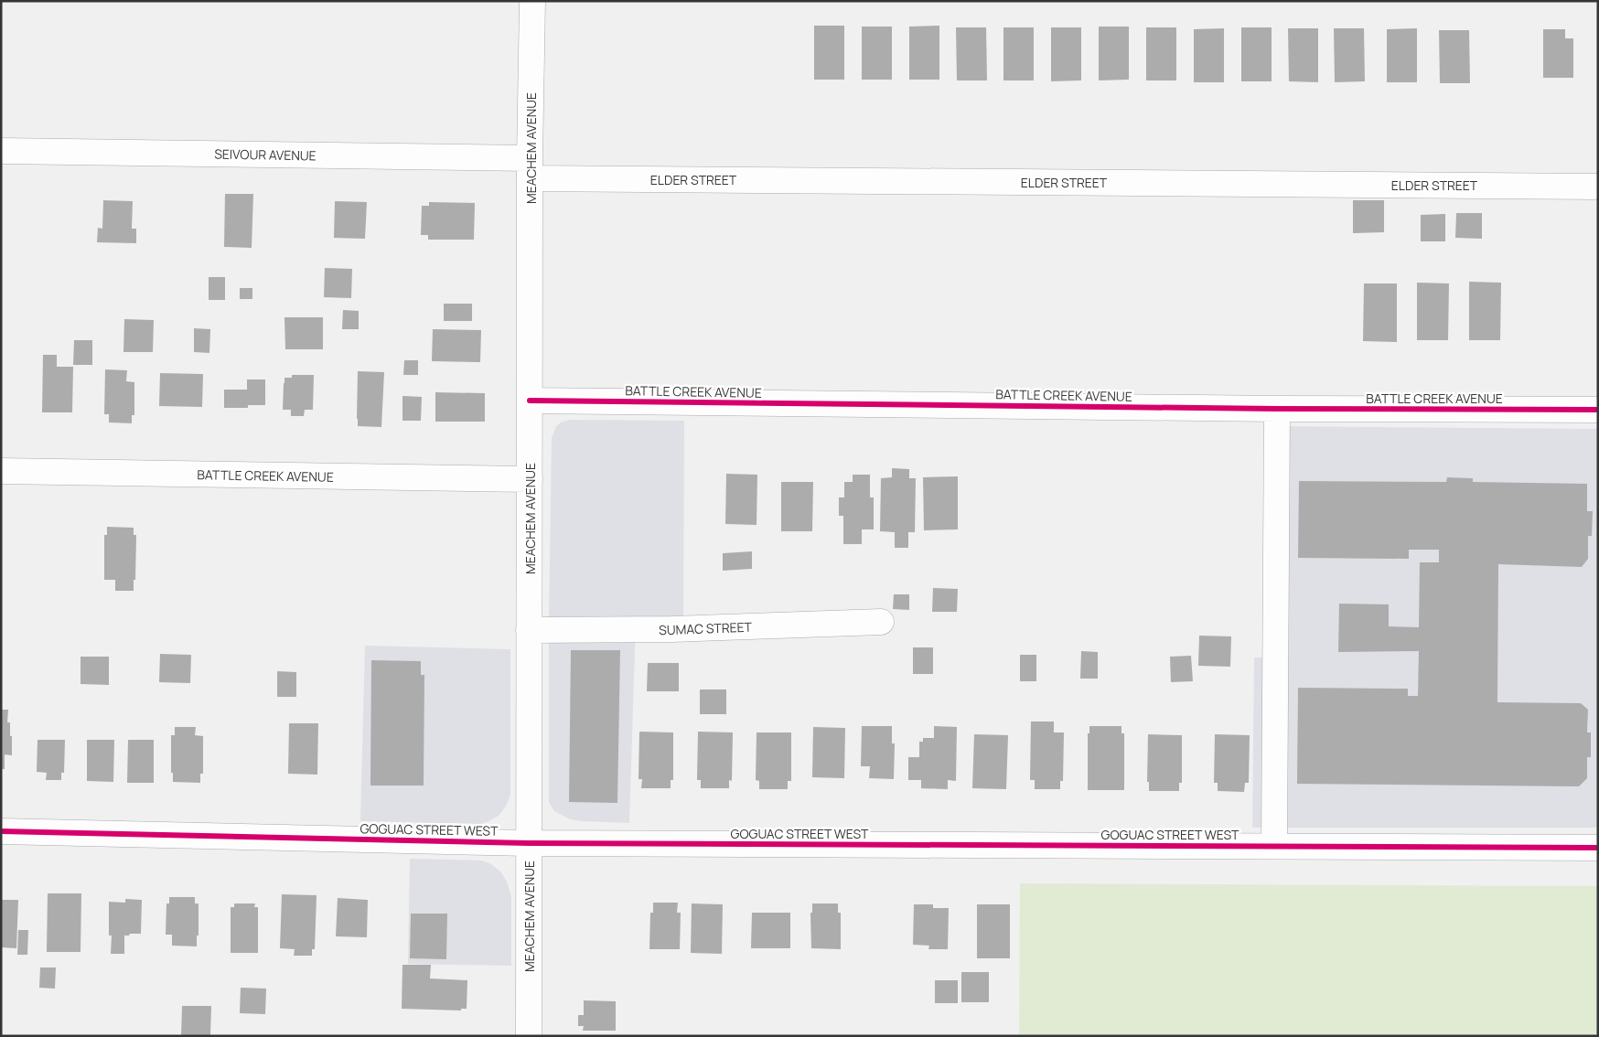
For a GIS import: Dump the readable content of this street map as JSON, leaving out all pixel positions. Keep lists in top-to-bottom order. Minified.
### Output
{"streets":{"street":["MEACHEM AVENUE","SEIVOUR AVENUE","ELDER STREET","BATTLE CREEK AVENUE","SUMAC STREET","GOGUAC STREET WEST"]},"crossings":[["MEACHEM AVENUE","SEIVOUR AVENUE"],["MEACHEM AVENUE","ELDER STREET"],["MEACHEM AVENUE","BATTLE CREEK AVENUE"],["MEACHEM AVENUE","SUMAC STREET"],["MEACHEM AVENUE","GOGUAC STREET WEST"],["SEIVOUR AVENUE","ELDER STREET"]]}
